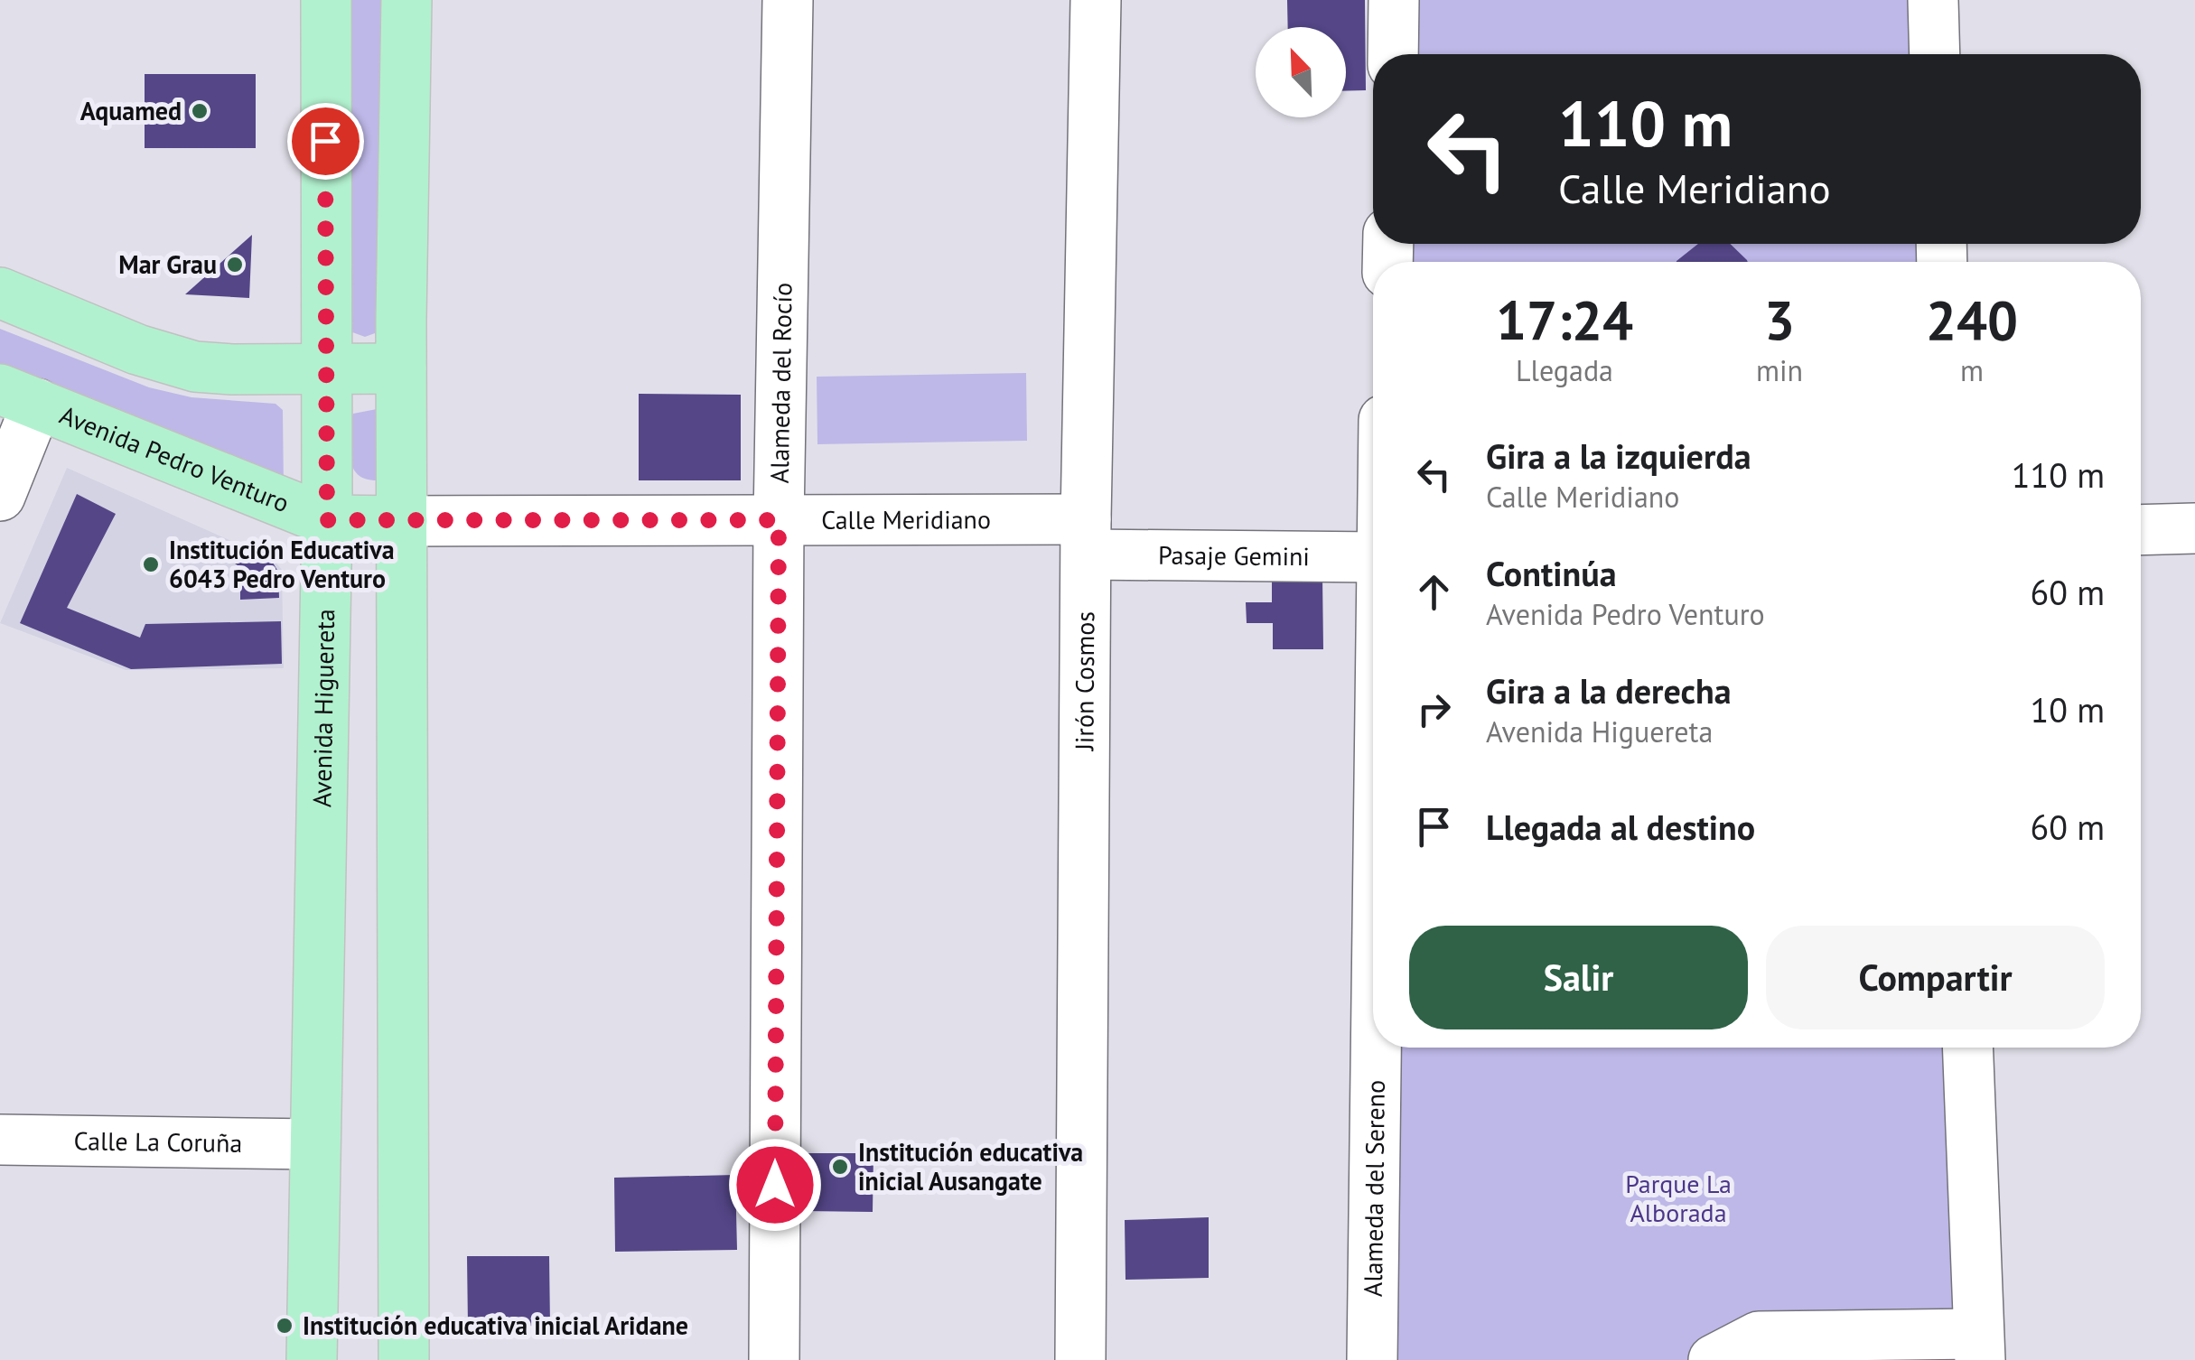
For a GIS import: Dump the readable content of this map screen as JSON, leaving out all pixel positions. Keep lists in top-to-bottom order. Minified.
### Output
{"streets":{"main road":["Avenida Pedro Venturo","Avenida Higuereta"],"street":["Alameda del Rocío","Calle Meridiano","Pasaje Gemini","Jirón Cosmos","Calle La Coruña","Alameda del Sereno"]},"crossings":[["Alameda del Rocío","Calle Meridiano"],["Avenida Pedro Venturo","Calle Meridiano"],["Avenida Pedro Venturo","Avenida Higuereta"],["Calle Meridiano","Pasaje Gemini"],["Calle Meridiano","Jirón Cosmos"],["Pasaje Gemini","Jirón Cosmos"],["Avenida Higuereta","Calle La Coruña"]],"parks":["Parque La Alborada"],"places":["Aquamed","Mar Grau","Institución Educativa 6043 Pedro Venturo","Institución educativa inicial Ausangate","Institución educativa inicial Aridane"],"north":"top left","page":{"turn":["110 m","Calle Meridiano"],"eta":["17:24","Llegada","3","min","240","m"],"list":[{"name":"Gira a la izquierda","note":"Calle Meridiano","value":"110 m"},{"name":"Continúa","note":"Avenida Pedro Venturo","value":"60 m"},{"name":"Gira a la derecha","note":"Avenida Higuereta","value":"10 m"},{"name":"Llegada al destino","value":"60 m"}],"buttons":["Salir","Compartir"]}}
